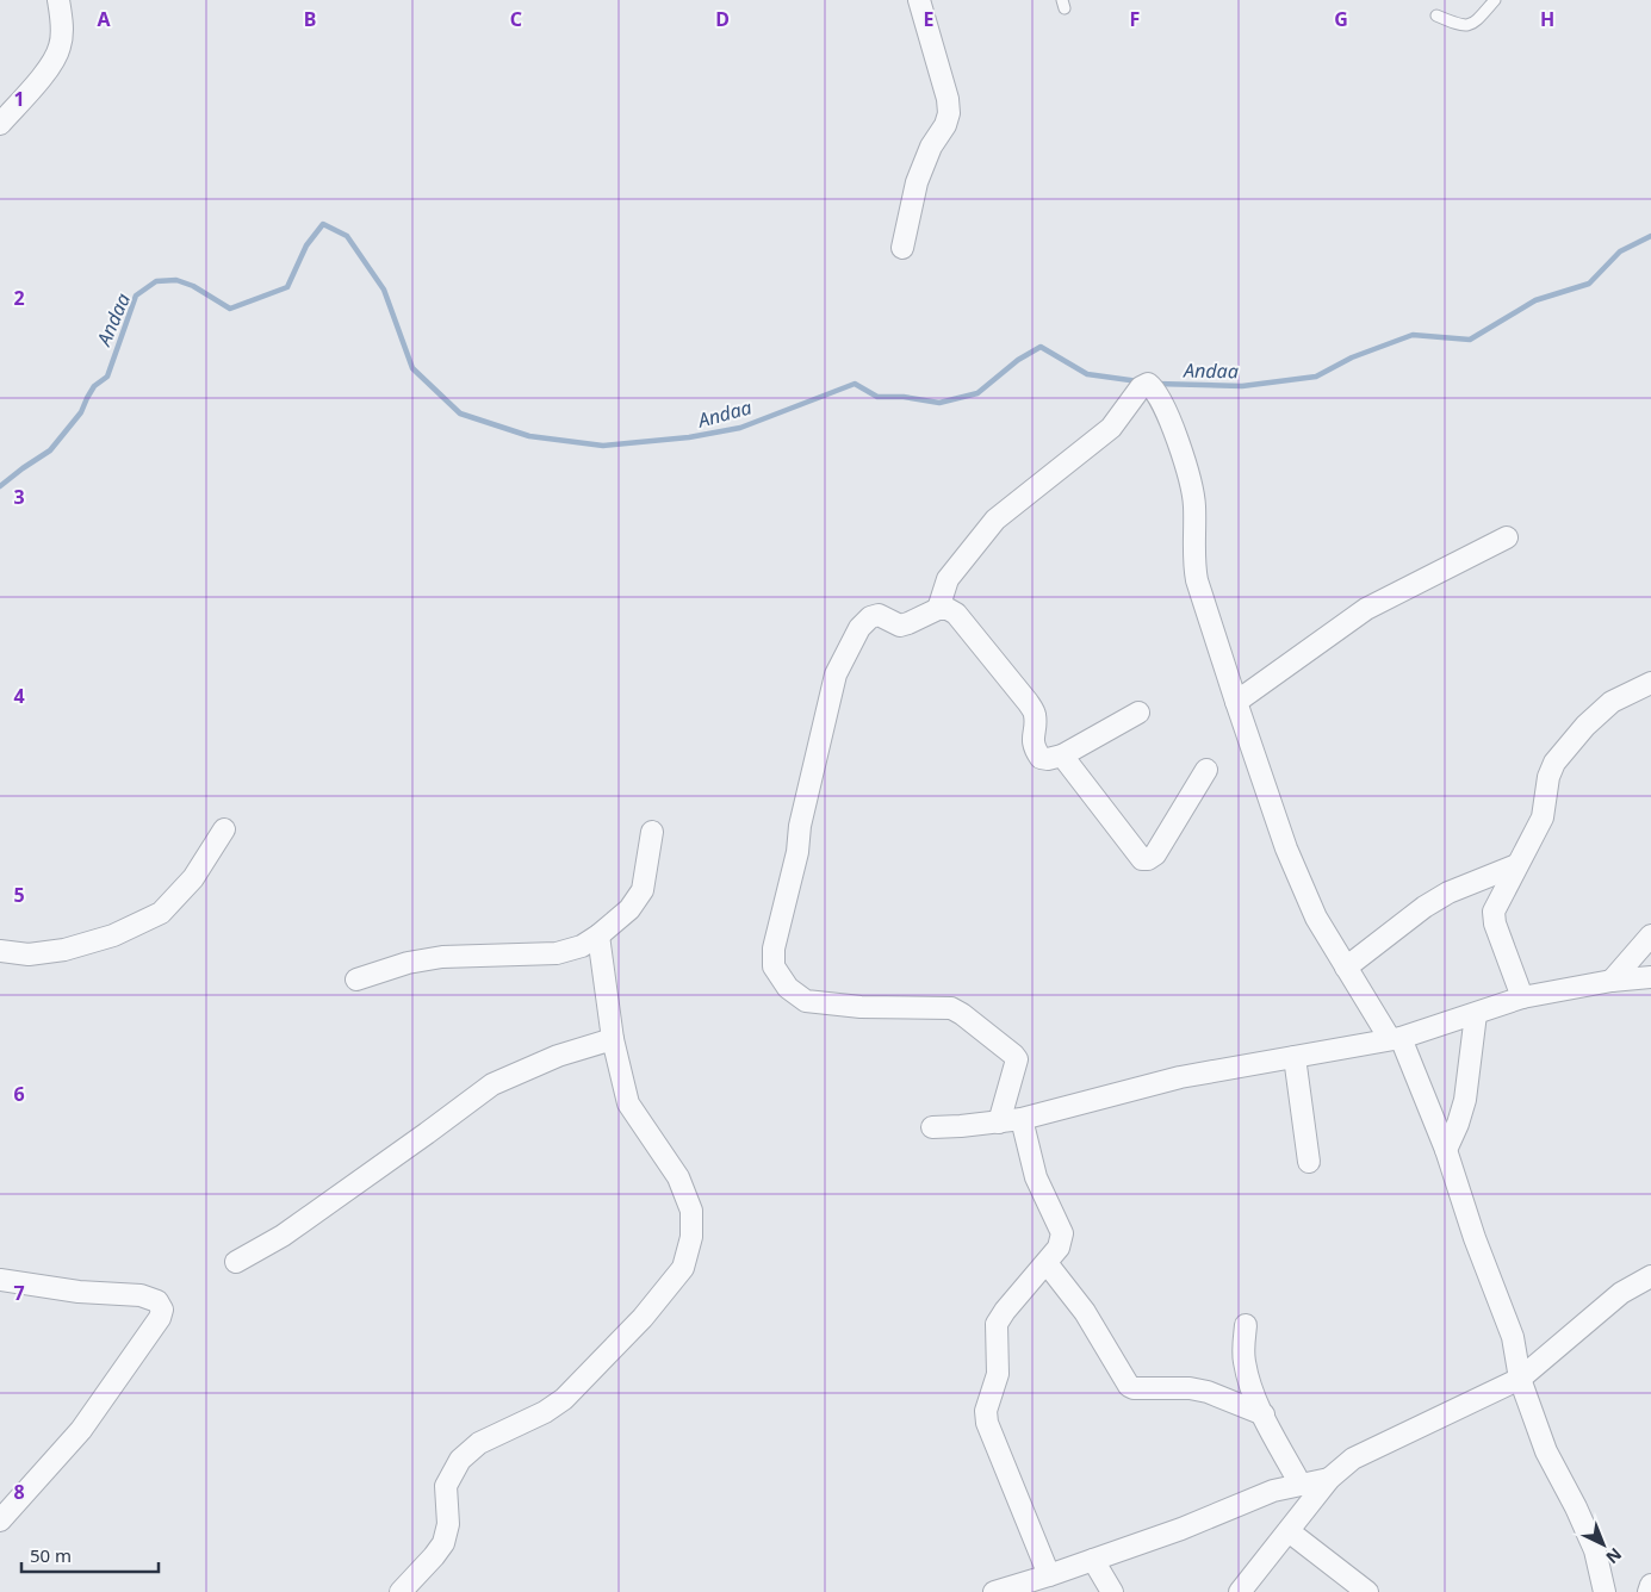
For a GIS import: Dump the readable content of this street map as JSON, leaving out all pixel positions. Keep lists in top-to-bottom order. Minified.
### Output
{"water":["Andaa"],"scale_bar":"50 m","north":"bottom right","grid":{"columns":["A","B","C","D","E","F","G","H"],"rows":["1","2","3","4","5","6","7","8"]}}
